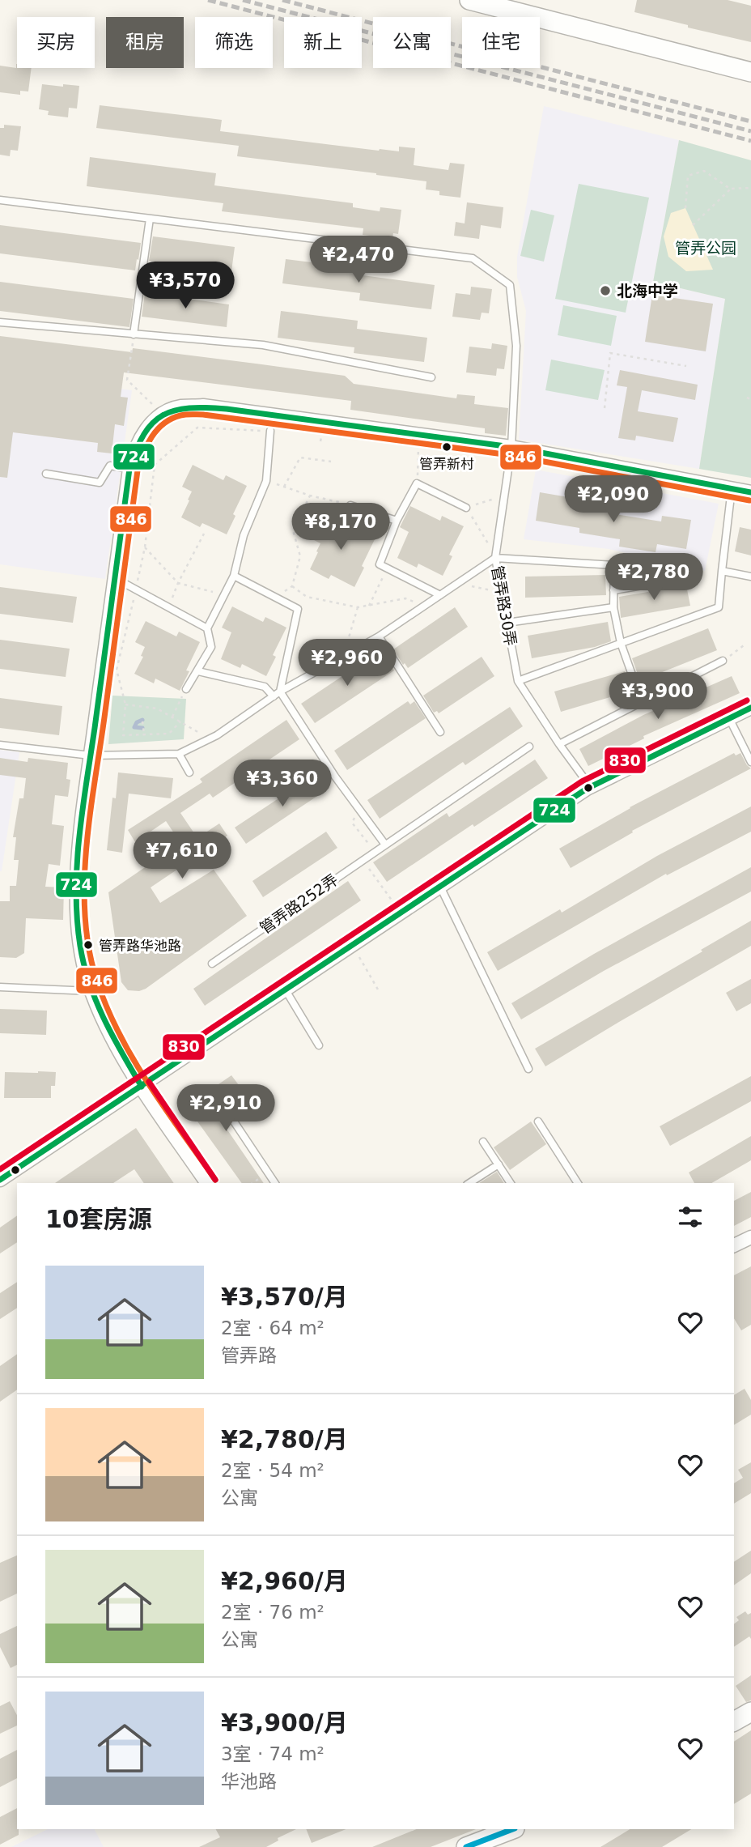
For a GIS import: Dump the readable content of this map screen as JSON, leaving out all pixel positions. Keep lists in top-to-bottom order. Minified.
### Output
{"streets":{"lane":["管弄路30弄","管弄路252弄"]},"parks":["管弄公园"],"places":["北海中学","管弄新村","管弄路华池路"],"lines":["transit line 724","transit line 846","transit line 830"],"page":{"chip":["买房","租房","筛选","新上","公寓","住宅"],"price":["¥2,470","¥3,570","¥2,090","¥8,170","¥2,780","¥2,960","¥3,900","¥3,360","¥7,610","¥2,910"],"heading":"10套房源","list":[{"name":"¥3,570/月","note":"2室 · 64 m² · 管弄路"},{"name":"¥2,780/月","note":"2室 · 54 m² · 公寓"},{"name":"¥2,960/月","note":"2室 · 76 m² · 公寓"},{"name":"¥3,900/月","note":"3室 · 74 m² · 华池路"}]}}
